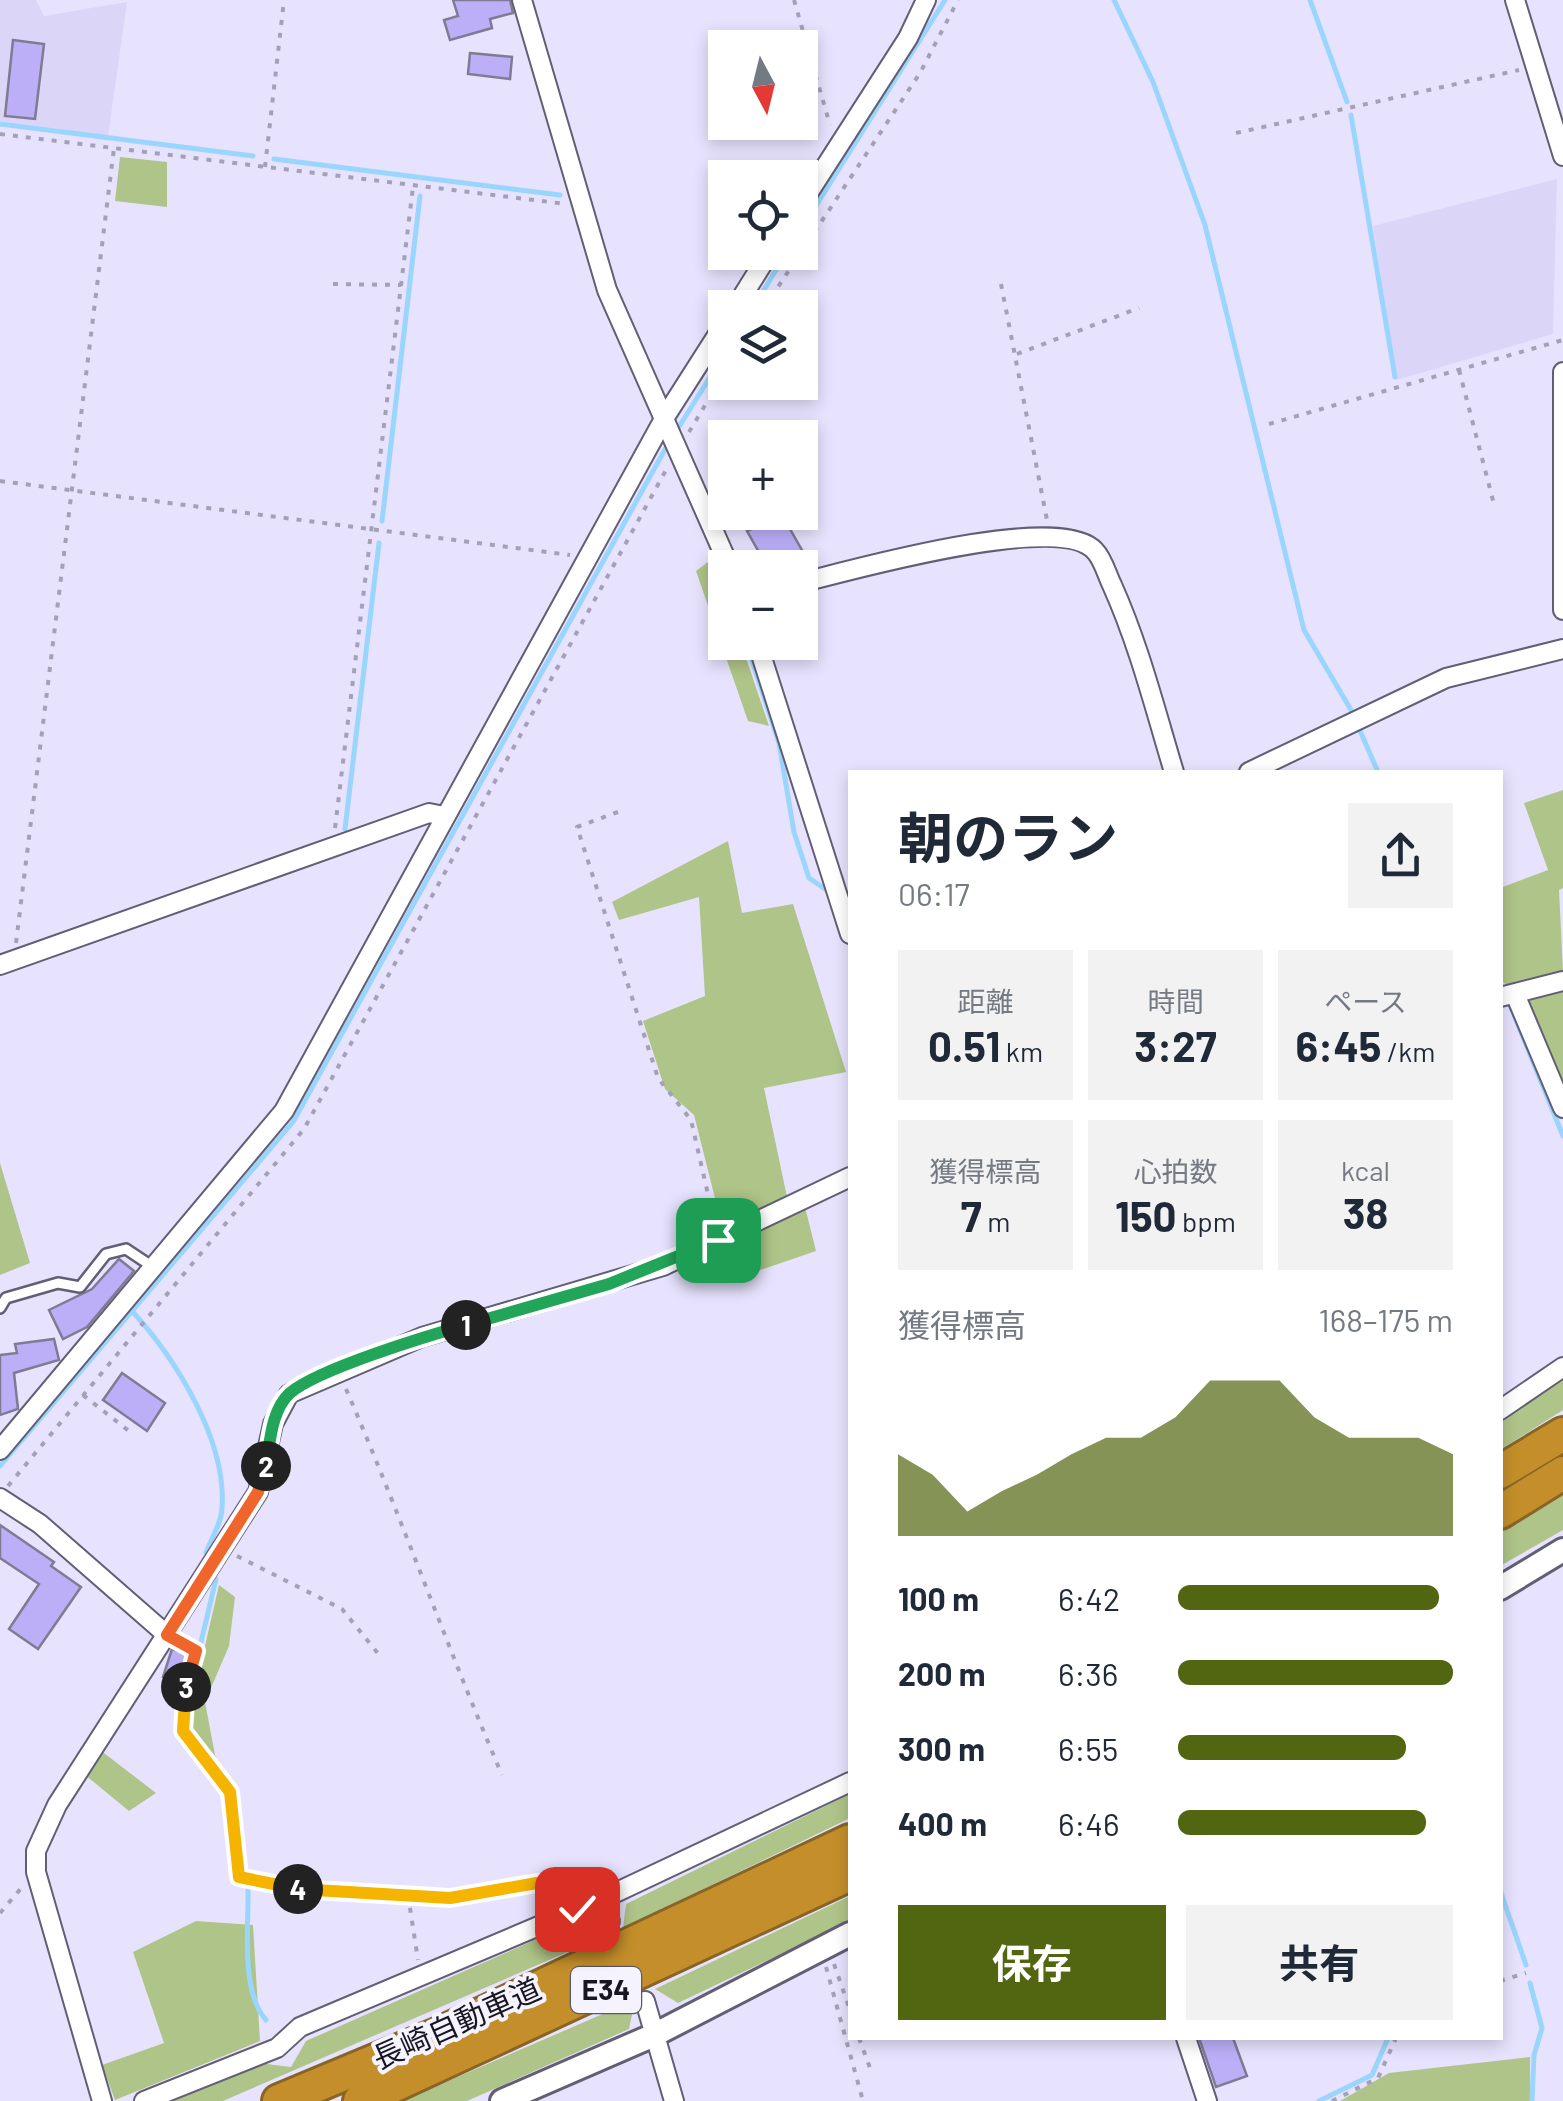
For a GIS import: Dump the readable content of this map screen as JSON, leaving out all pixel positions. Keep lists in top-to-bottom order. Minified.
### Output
{"streets":{"highway":["E34","長崎自動車道"]},"north":"bottom","page":{"map_buttons":["+","−"],"heading":["朝のラン","06:17"],"stats":[["距離","0.51 km"],["時間","3:27"],["ペース","6:45 /km"],["獲得標高","7 m"],["心拍数","150 bpm"],["kcal","38"]],"chart":["獲得標高","168–175 m"],"pins":["1","2","3","4"],"list":[{"name":"100 m","note":"6:42"},{"name":"200 m","note":"6:36"},{"name":"300 m","note":"6:55"},{"name":"400 m","note":"6:46"}],"buttons":["保存","共有"]}}
